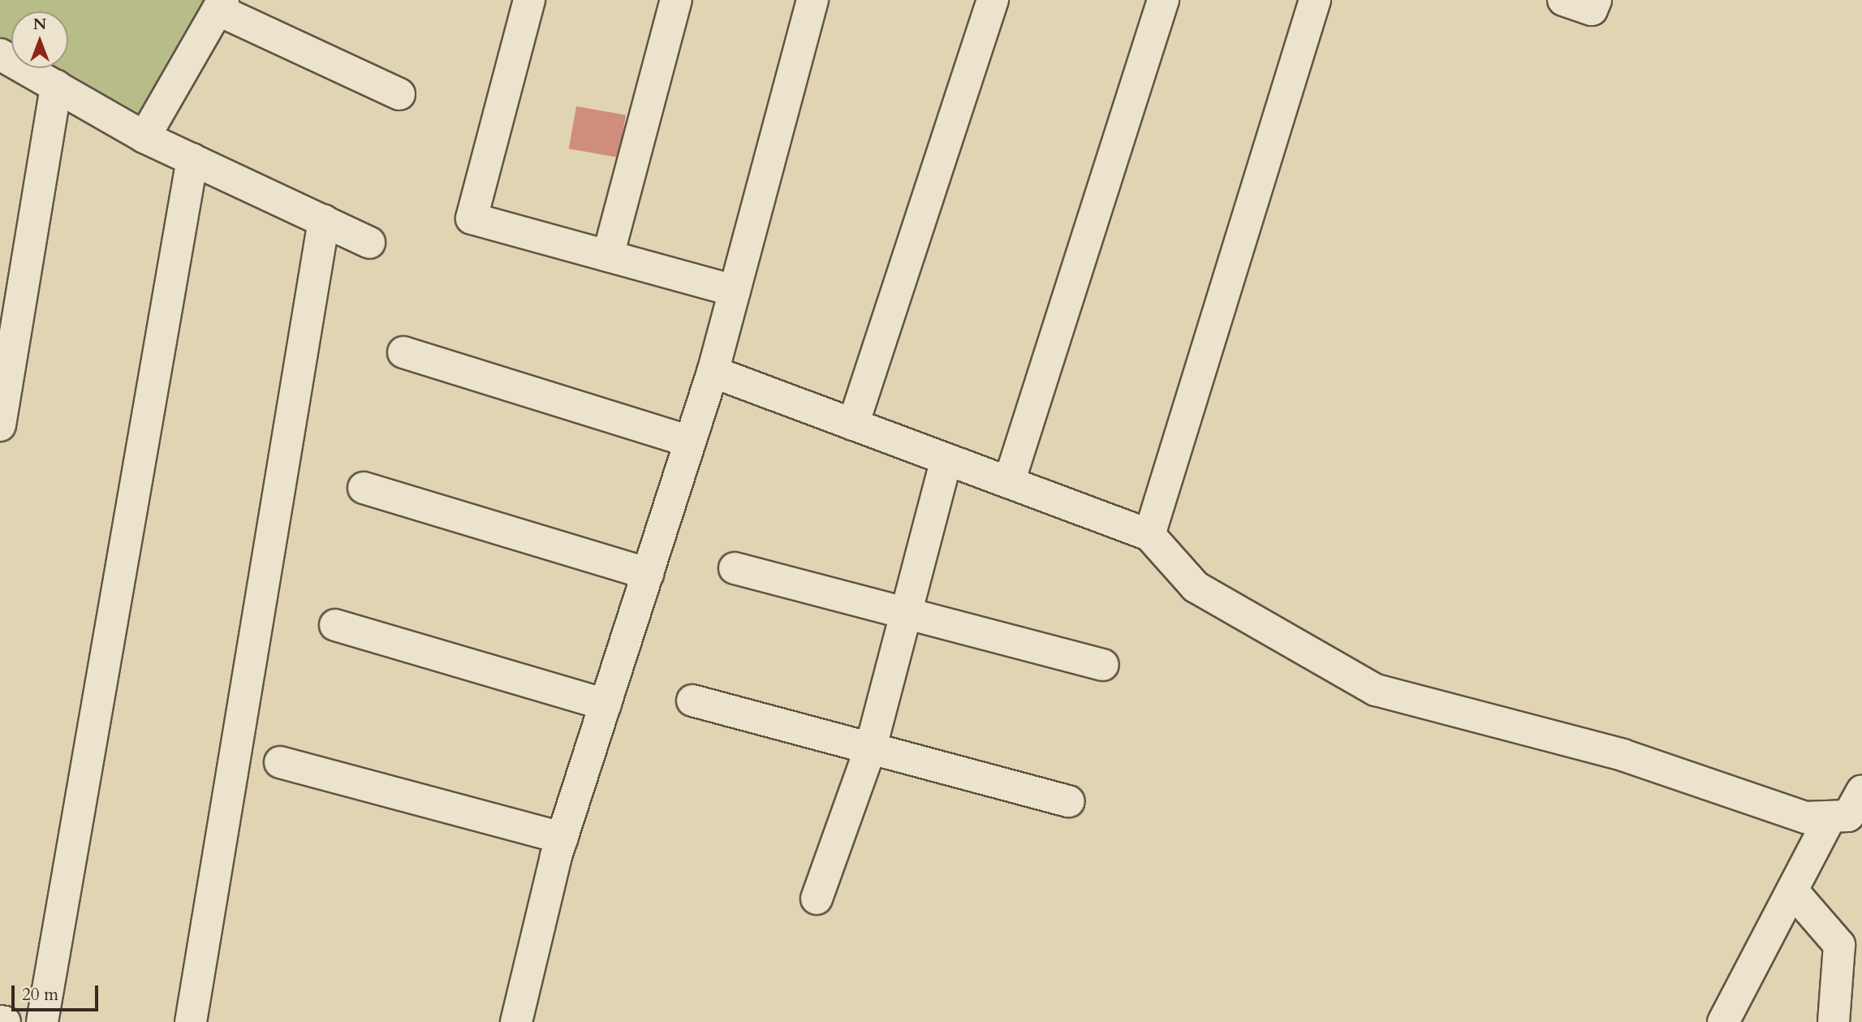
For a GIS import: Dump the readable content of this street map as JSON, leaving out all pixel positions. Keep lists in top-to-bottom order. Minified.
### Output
{"scale_bar":"20 m","north":"top"}
